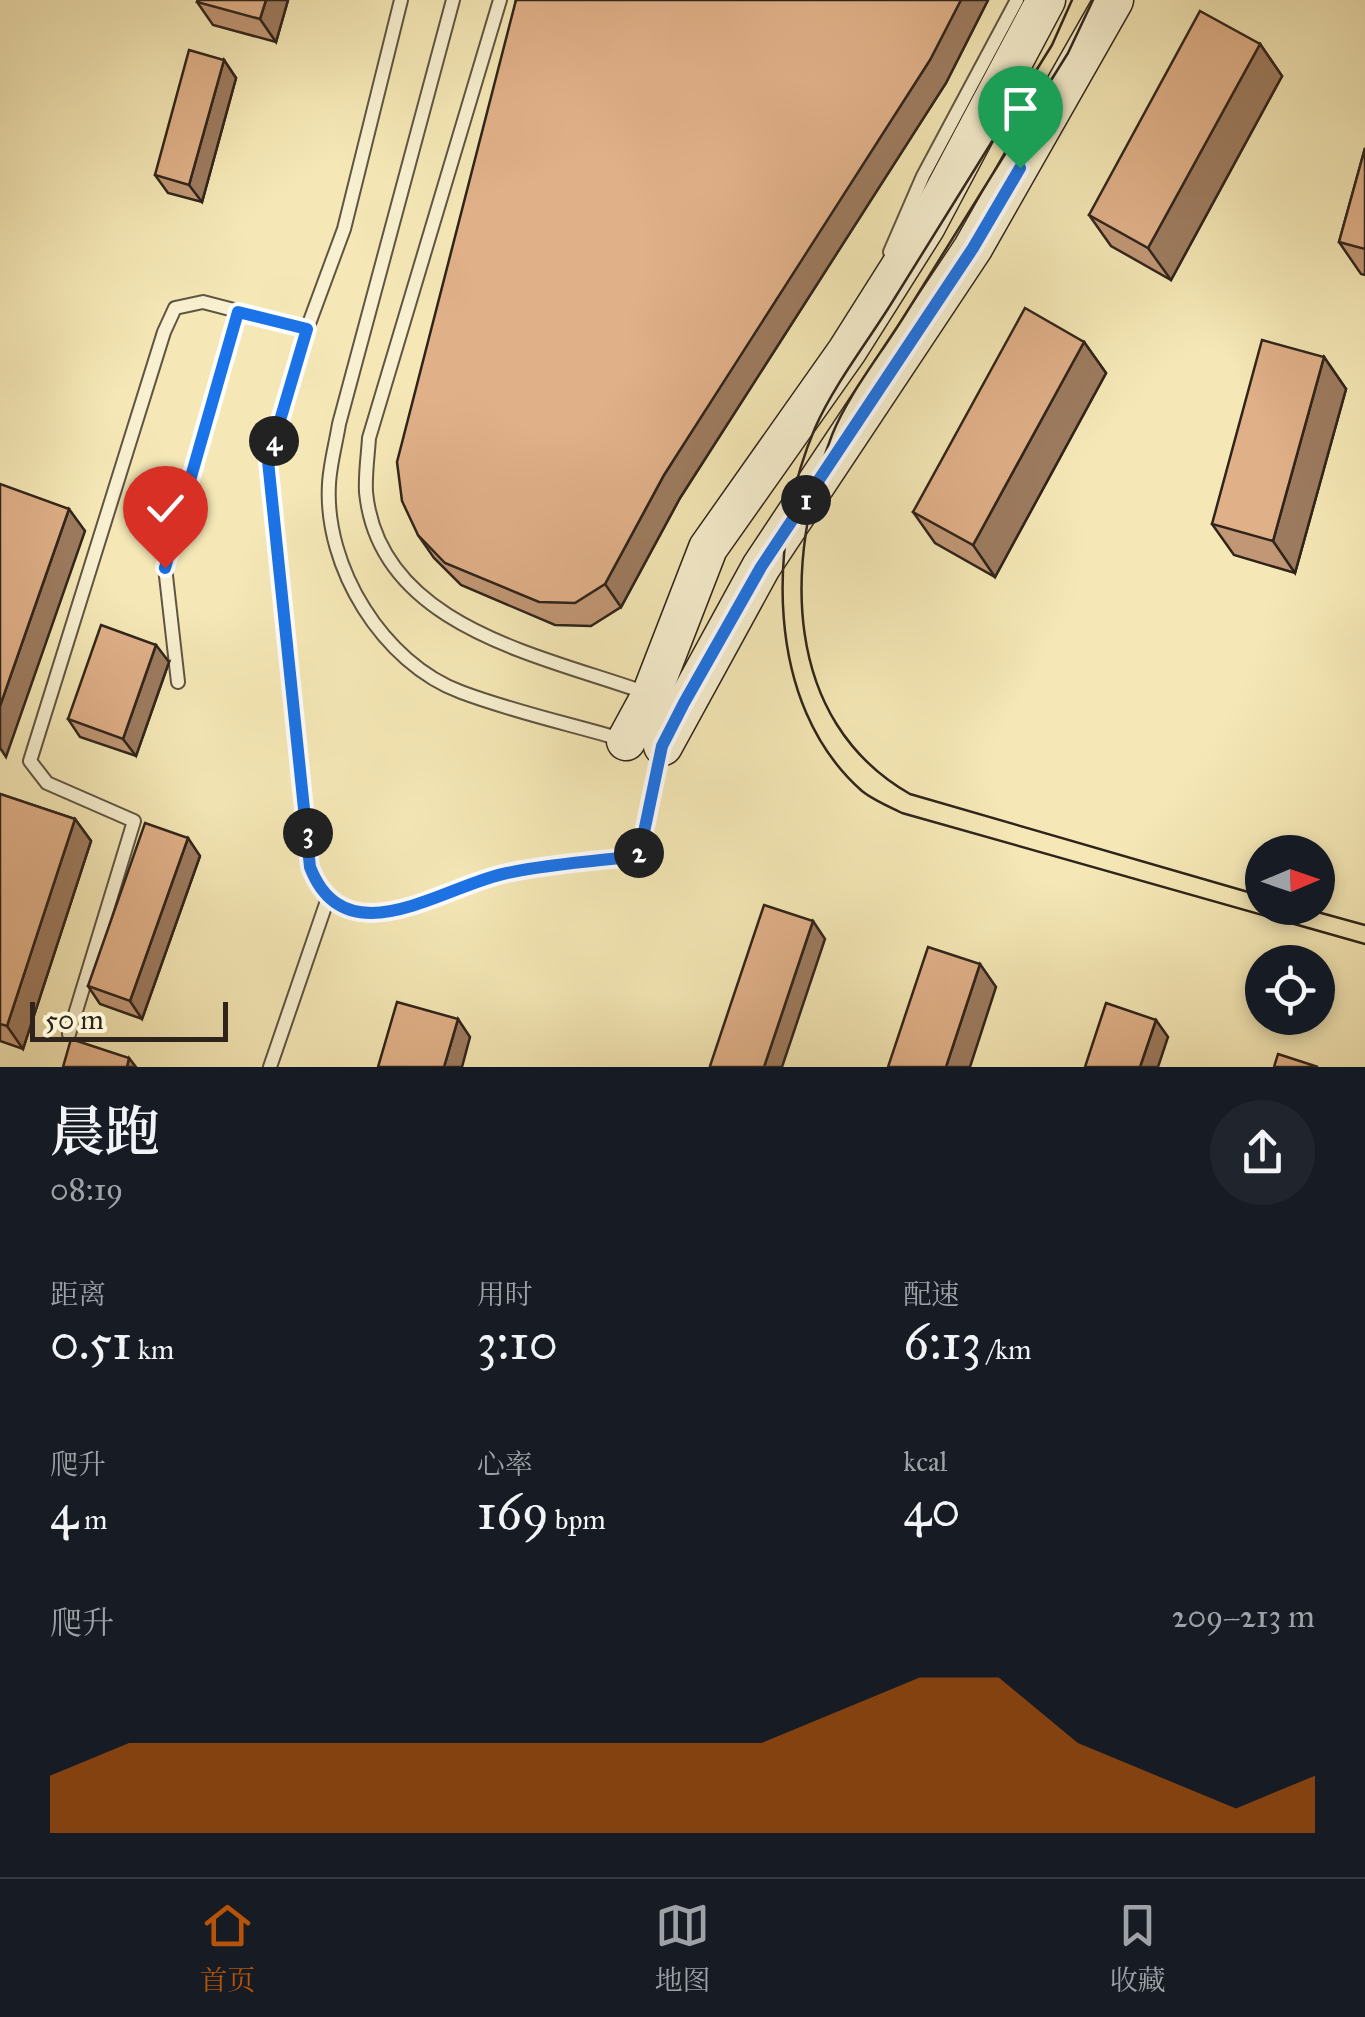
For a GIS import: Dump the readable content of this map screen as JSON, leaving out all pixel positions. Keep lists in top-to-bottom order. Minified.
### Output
{"scale_bar":"50 m","north":"right","page":{"pins":["4","1","3","2"],"scale":"50 m","heading":["晨跑","08:19"],"stats":[["距离","0.51 km"],["用时","3:10"],["配速","6:13 /km"],["爬升","4 m"],["心率","169 bpm"],["kcal","40"]],"chart":["爬升","209–213 m"],"tabs":["首页","地图","收藏"]}}
